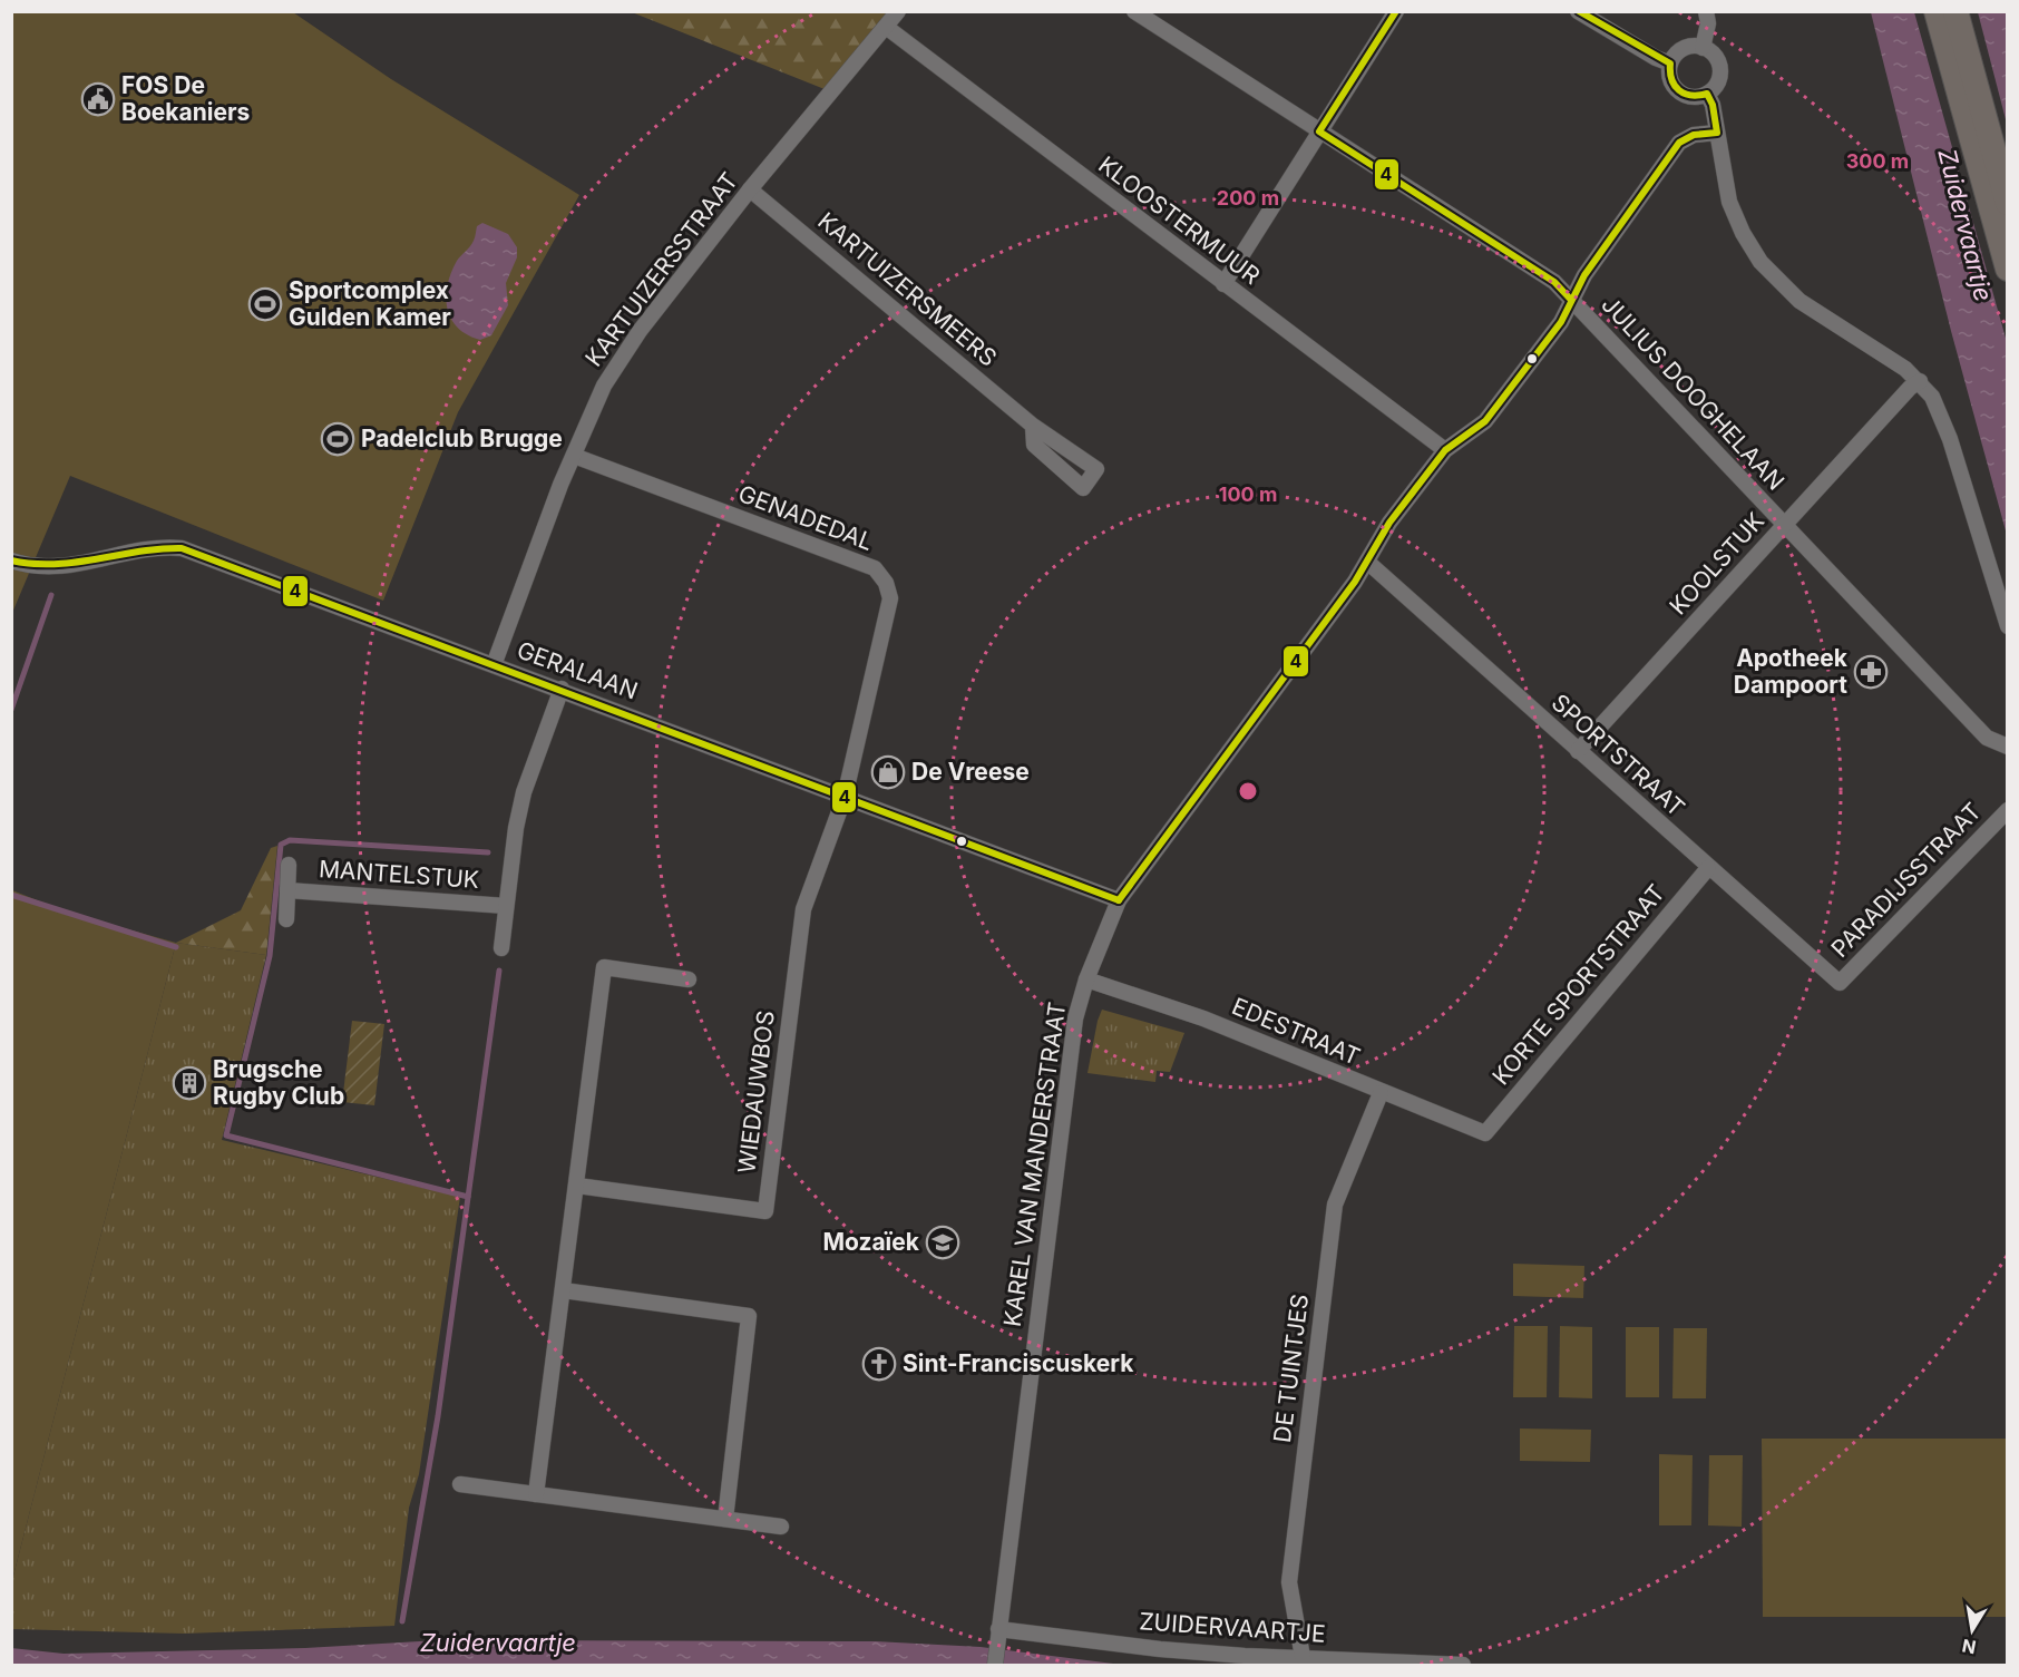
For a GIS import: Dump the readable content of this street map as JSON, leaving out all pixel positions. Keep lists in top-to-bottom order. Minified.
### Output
{"streets":{"street":["KLOOSTERMUUR","KARTUIZERSSTRAAT","KARTUIZERSMEERS","JULIUS DOOGHELAAN","GENADEDAL","KOOLSTUK","GERALAAN","SPORTSTRAAT","MANTELSTUK","PARADIJSSTRAAT","KORTE SPORTSTRAAT","EDESTRAAT","WIEDAUWBOS","KAREL VAN MANDERSTRAAT","DE TUINTJES","ZUIDERVAARTJE"]},"crossings":[["KLOOSTERMUUR","KARTUIZERSSTRAAT"],["KLOOSTERMUUR","KAREL VAN MANDERSTRAAT"],["KARTUIZERSSTRAAT","KARTUIZERSMEERS"],["KARTUIZERSSTRAAT","GENADEDAL"],["KARTUIZERSSTRAAT","GERALAAN"],["JULIUS DOOGHELAAN","KOOLSTUK"],["JULIUS DOOGHELAAN","KAREL VAN MANDERSTRAAT"],["GENADEDAL","GERALAAN"],["GENADEDAL","WIEDAUWBOS"],["KOOLSTUK","SPORTSTRAAT"],["GERALAAN","MANTELSTUK"],["GERALAAN","WIEDAUWBOS"],["GERALAAN","KAREL VAN MANDERSTRAAT"],["SPORTSTRAAT","PARADIJSSTRAAT"],["SPORTSTRAAT","KORTE SPORTSTRAAT"],["SPORTSTRAAT","KAREL VAN MANDERSTRAAT"],["KORTE SPORTSTRAAT","EDESTRAAT"],["EDESTRAAT","KAREL VAN MANDERSTRAAT"],["EDESTRAAT","DE TUINTJES"],["KAREL VAN MANDERSTRAAT","ZUIDERVAARTJE"],["DE TUINTJES","ZUIDERVAARTJE"]],"water":["Zuidervaartje"],"places":{"public building":["FOS De Boekaniers"],"sports":["Sportcomplex Gulden Kamer","Padelclub Brugge"],"pharmacy":["Apotheek Dampoort"],"shop":["De Vreese"],"building":["Brugsche Rugby Club"],"school or university":["Mozaïek"],"church":["Sint-Franciscuskerk"]},"lines":["transit line 4"],"north":"bottom","rings":["300 m","200 m","100 m"]}
